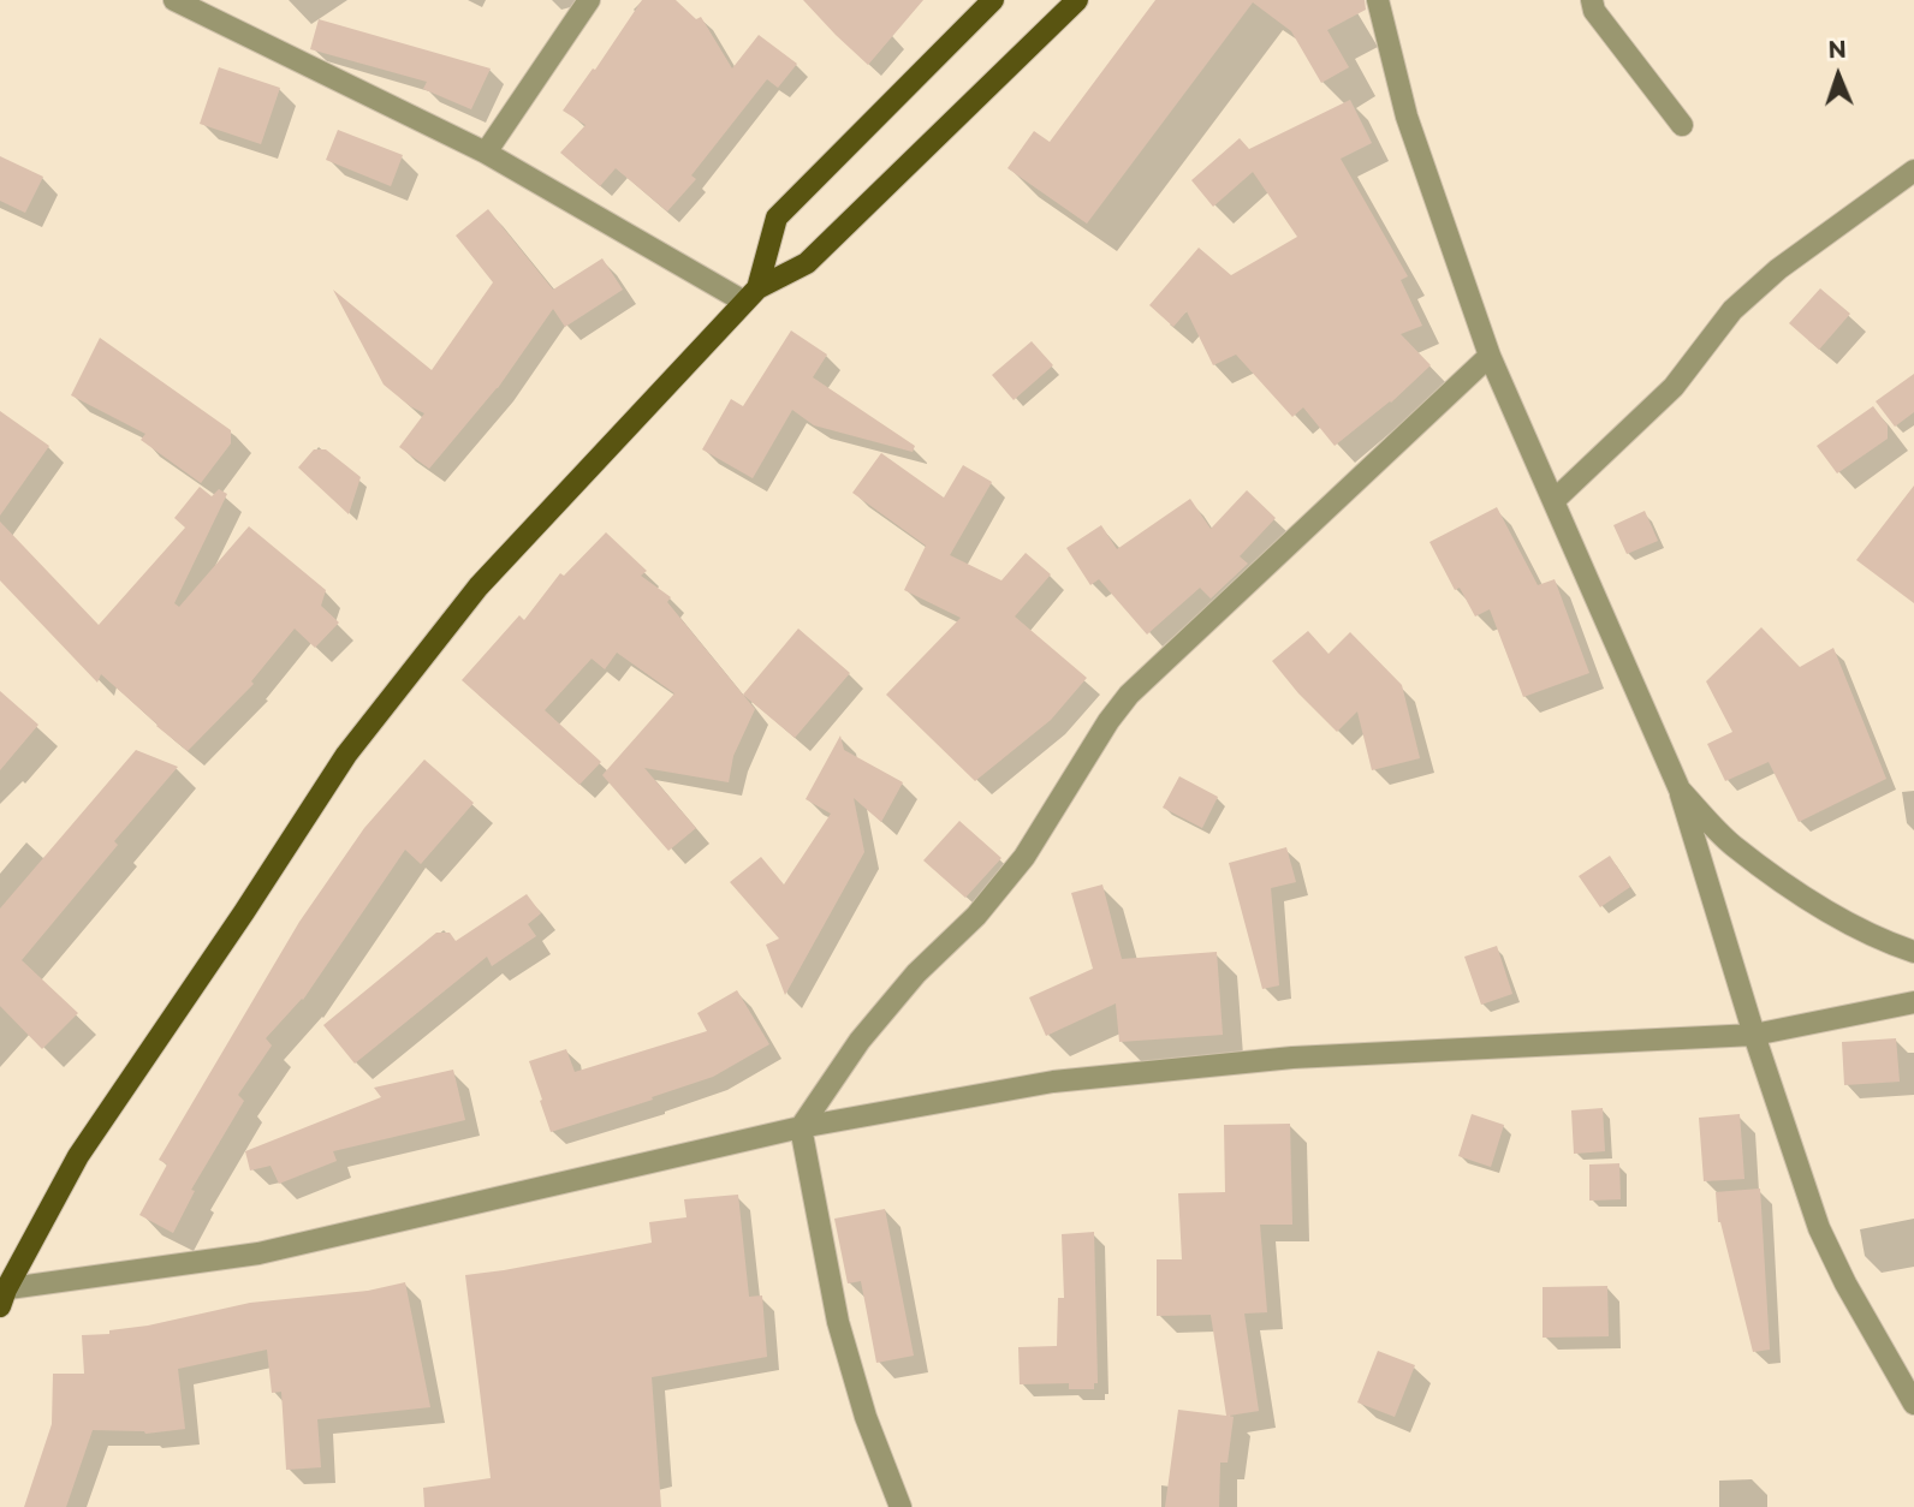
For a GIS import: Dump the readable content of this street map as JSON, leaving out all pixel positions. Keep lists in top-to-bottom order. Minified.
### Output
{"north":"top"}
